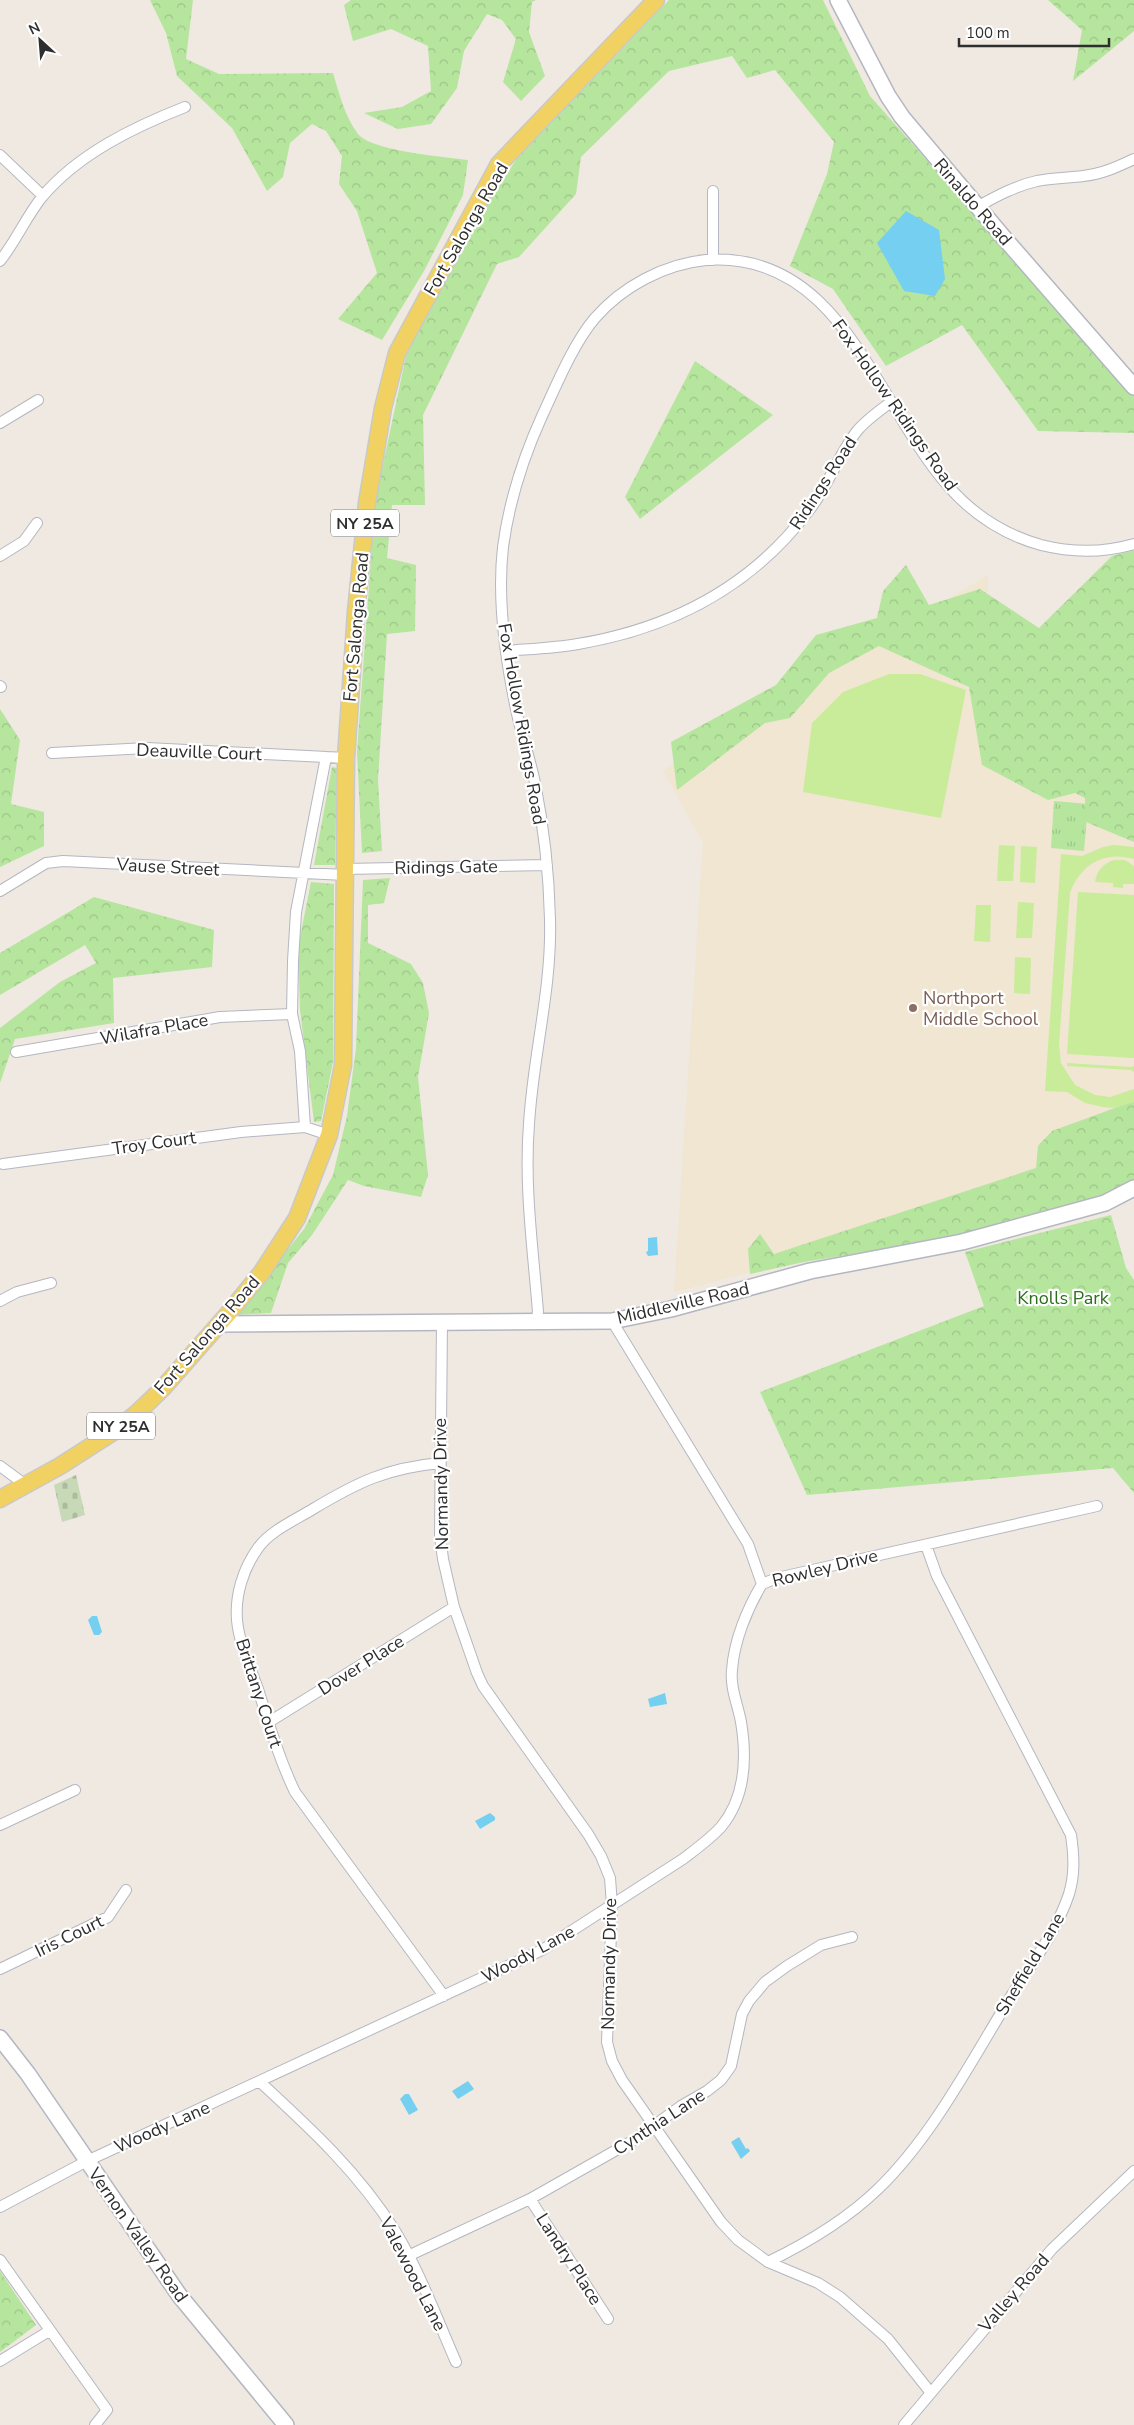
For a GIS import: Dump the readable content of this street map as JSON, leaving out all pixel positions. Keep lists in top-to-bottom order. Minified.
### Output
{"streets":{"main road":["Fort Salonga Road","NY 25A"],"street":["Rinaldo Road","Fox Hollow Ridings Road","Ridings Road","Deauville Court","Vause Street","Ridings Gate","Wilafra Place","Troy Court","Middleville Road","Normandy Drive","Rowley Drive","Dover Place","Brittany Court","Iris Court","Woody Lane","Sheffield Lane","Cynthia Lane","Vernon Valley Road","Landry Place","Valewood Lane","Valley Road"]},"crossings":[["Fort Salonga Road","Deauville Court"],["Fort Salonga Road","Vause Street"],["Fort Salonga Road","Ridings Gate"],["Fort Salonga Road","Middleville Road"],["Fox Hollow Ridings Road","Ridings Road"],["Fox Hollow Ridings Road","Ridings Gate"],["Fox Hollow Ridings Road","Middleville Road"],["Vause Street","Ridings Gate"],["Middleville Road","Normandy Drive"],["Middleville Road","Rowley Drive"],["Normandy Drive","Dover Place"],["Normandy Drive","Brittany Court"],["Normandy Drive","Woody Lane"],["Normandy Drive","Sheffield Lane"],["Normandy Drive","Cynthia Lane"],["Normandy Drive","Valley Road"],["Rowley Drive","Woody Lane"],["Rowley Drive","Sheffield Lane"],["Dover Place","Brittany Court"],["Brittany Court","Woody Lane"],["Woody Lane","Vernon Valley Road"],["Woody Lane","Valewood Lane"],["Cynthia Lane","Landry Place"],["Cynthia Lane","Valewood Lane"]],"parks":["Knolls Park"],"places":["Northport Middle School"],"scale_bar":"100 m","north":"top left"}
